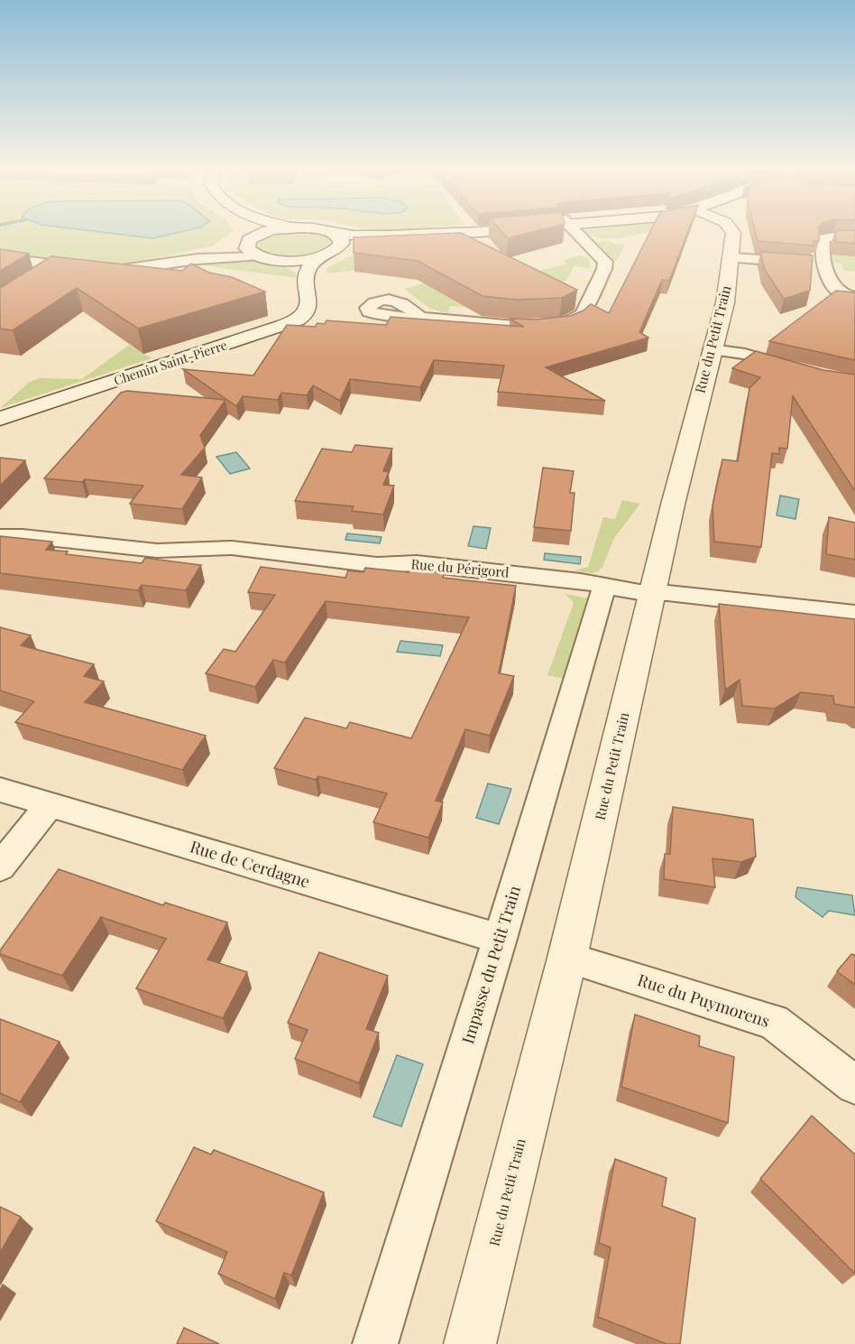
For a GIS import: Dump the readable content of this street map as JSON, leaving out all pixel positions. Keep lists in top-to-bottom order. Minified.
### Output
{"streets":{"street":["Rue du Petit Train","Chemin Saint-Pierre","Rue du Périgord","Rue de Cerdagne","Impasse du Petit Train","Rue du Puymorens"]},"crossings":[["Rue du Petit Train","Rue du Périgord"],["Rue du Petit Train","Rue du Puymorens"],["Rue du Périgord","Impasse du Petit Train"],["Rue de Cerdagne","Impasse du Petit Train"]]}
